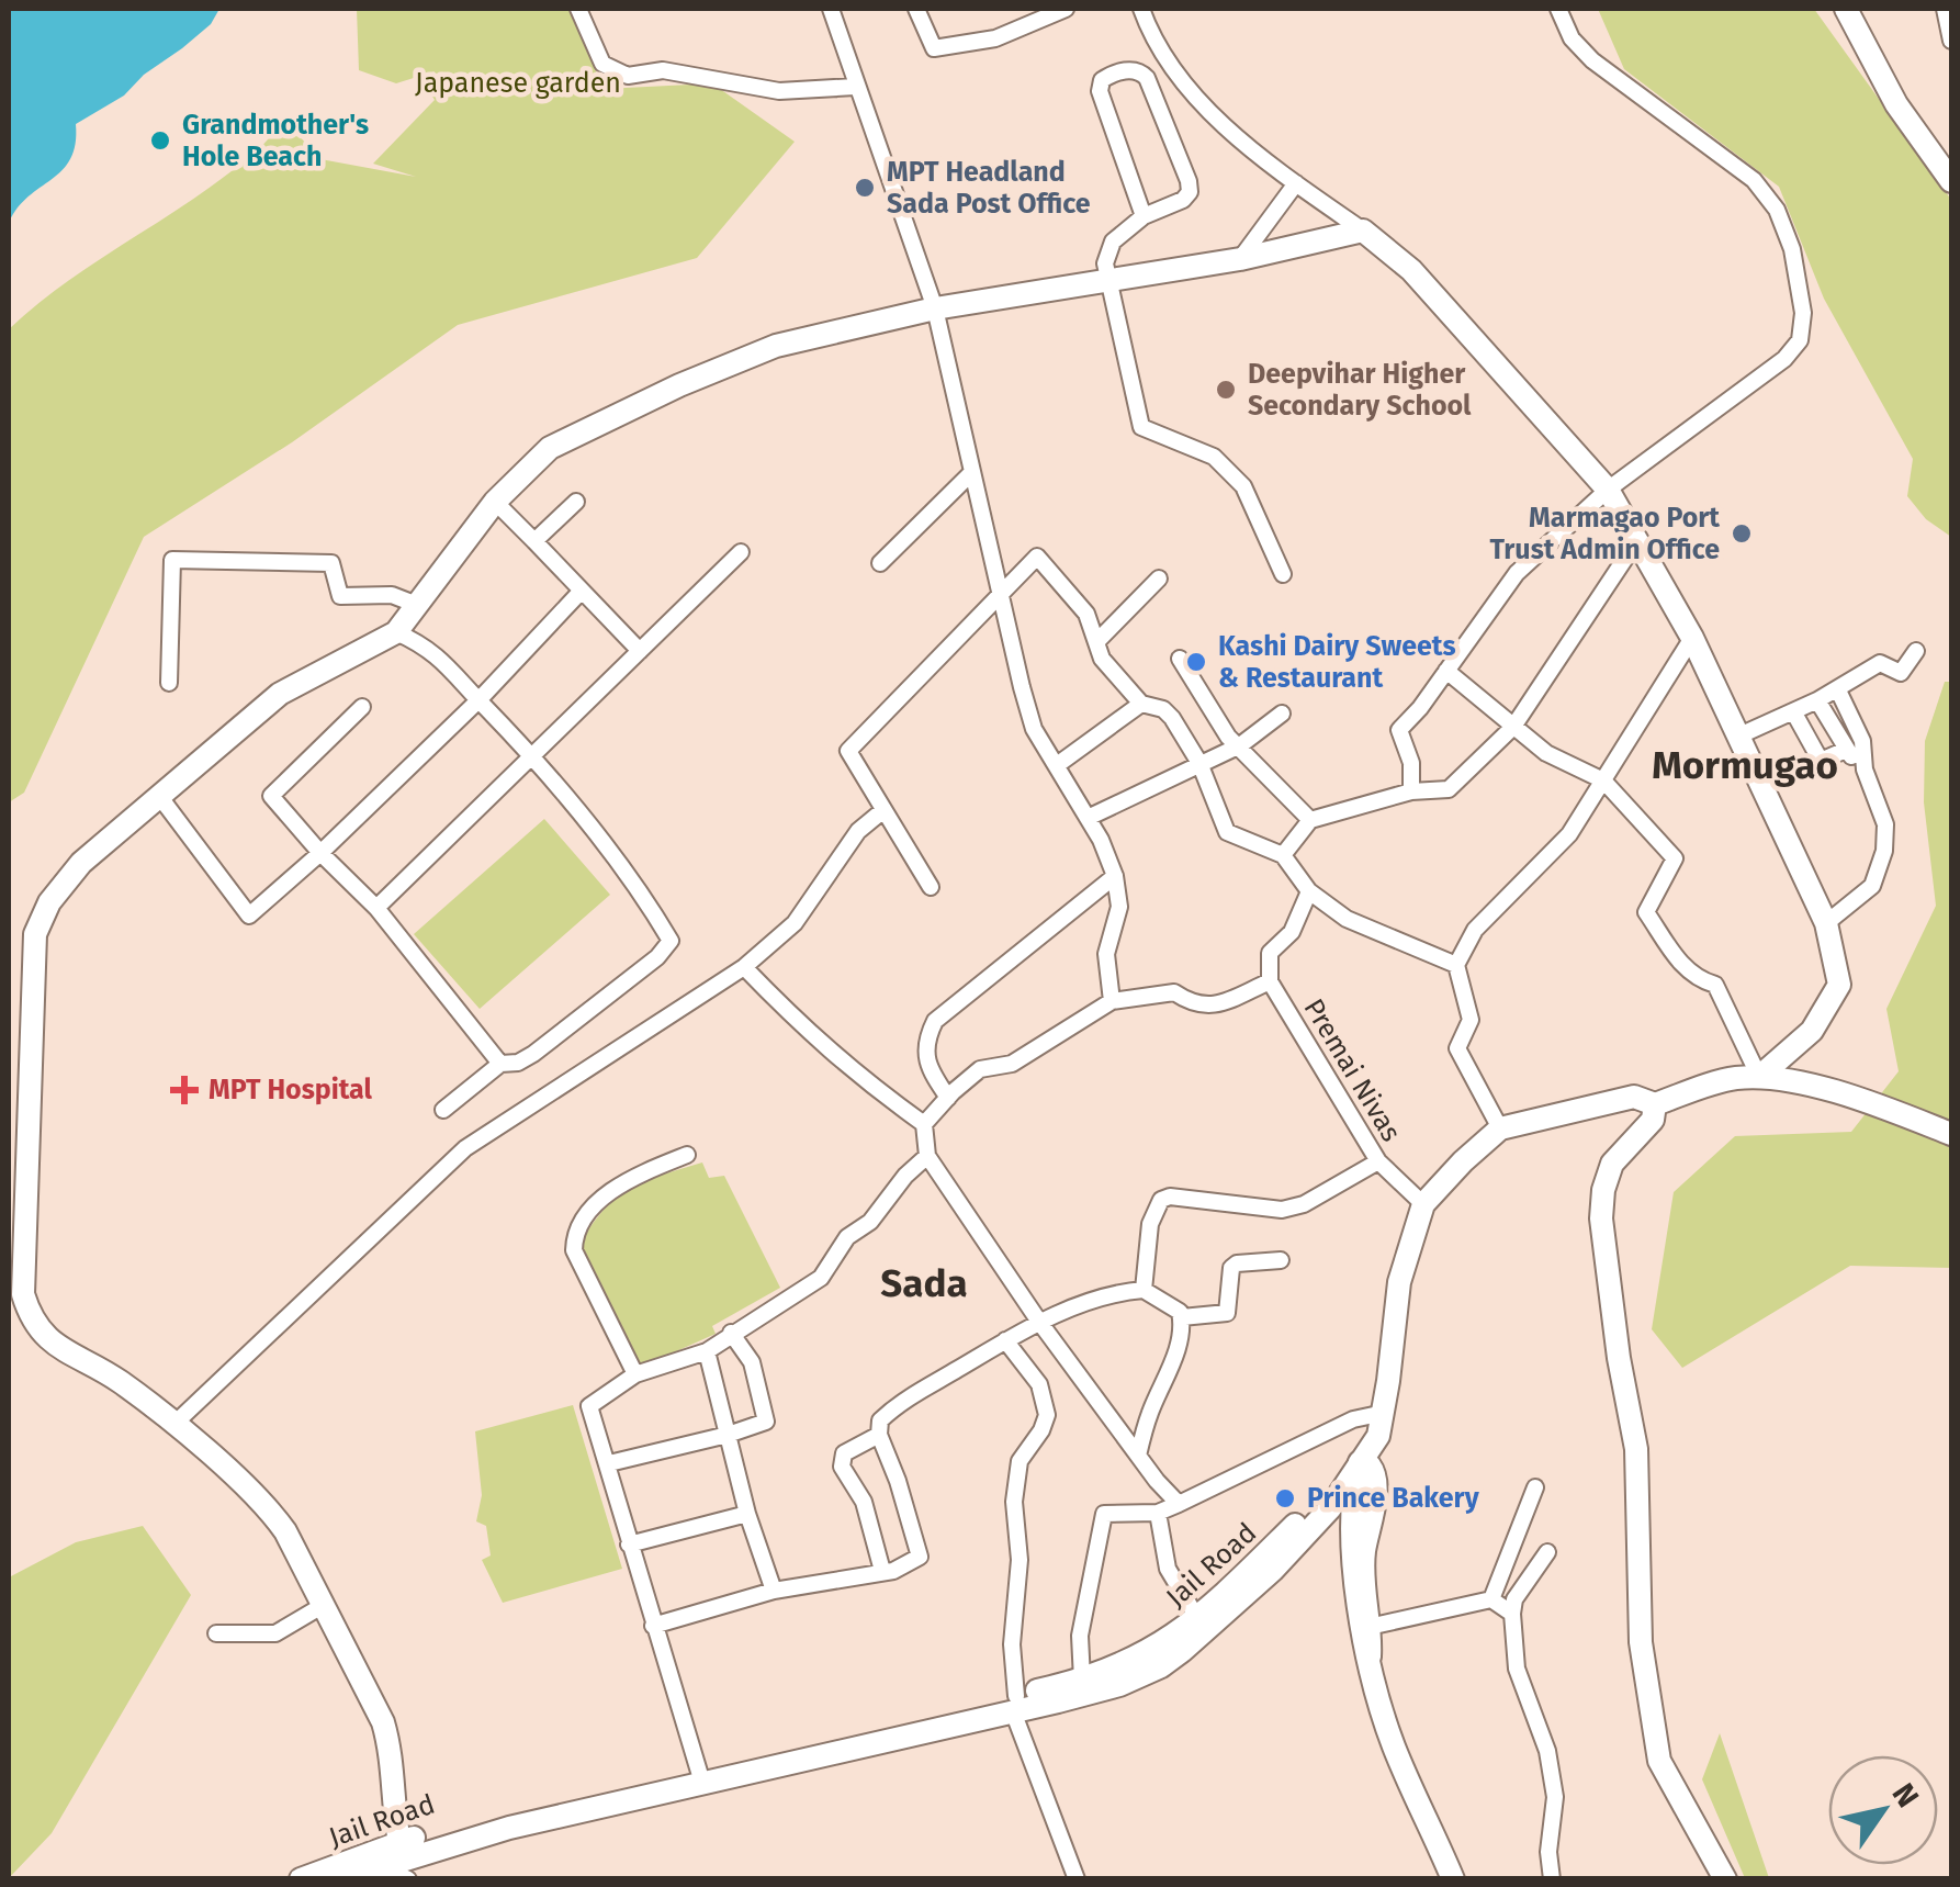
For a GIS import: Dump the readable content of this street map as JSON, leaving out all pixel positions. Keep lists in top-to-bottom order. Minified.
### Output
{"streets":{"street":["Premai Nivas","Jail Road"]},"districts":["Mormugao","Sada"],"parks":["Japanese garden"],"places":{"other":["Grandmother's Hole Beach","MPT Headland Sada Post Office","Deepvihar Higher Secondary School","Marmagao Port Trust Admin Office","Kashi Dairy Sweets & Restaurant","Prince Bakery"],"health":["MPT Hospital"]},"north":"top right"}
